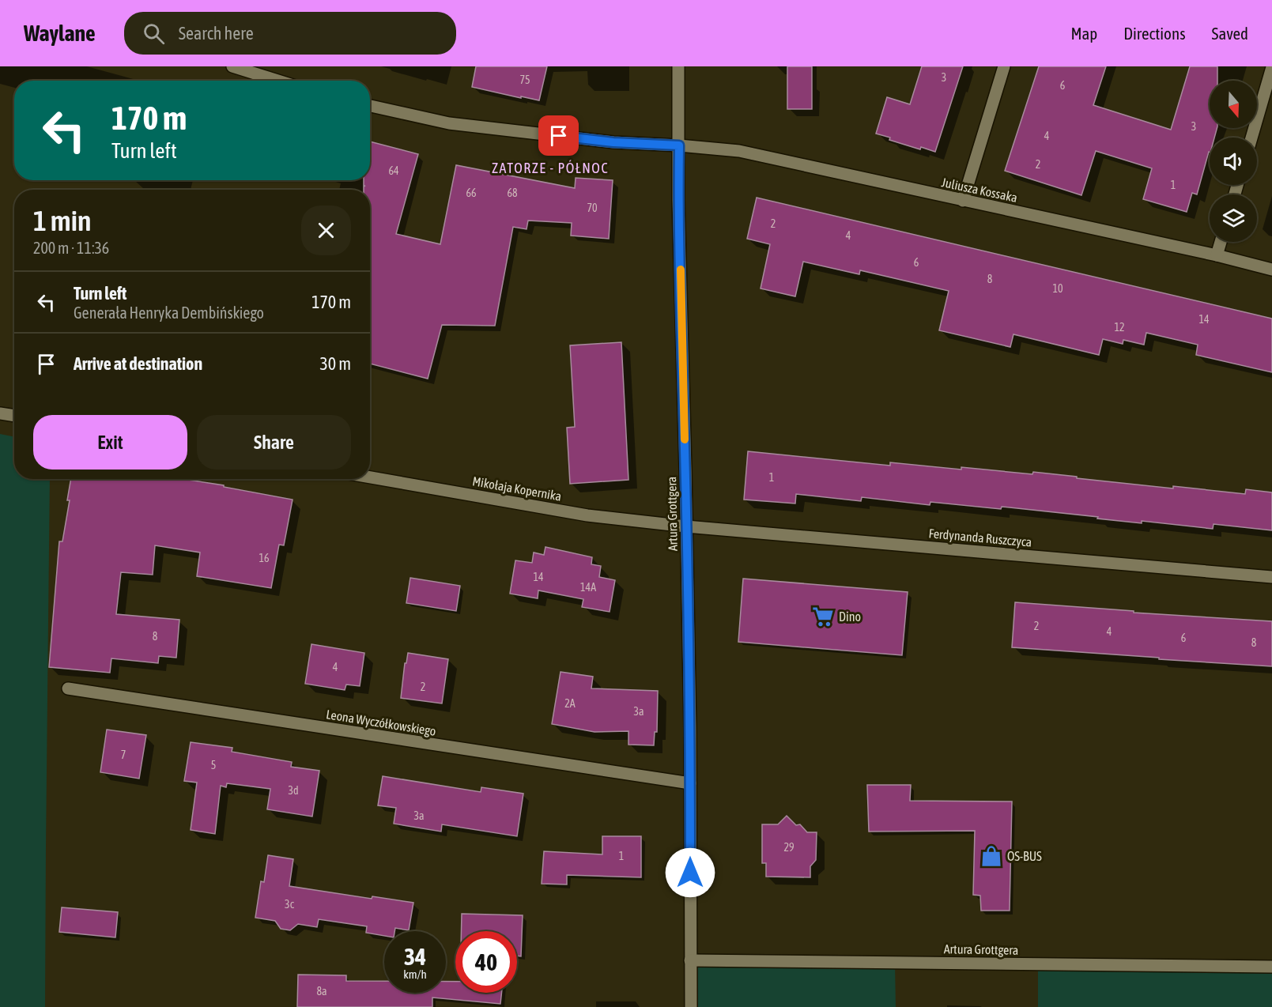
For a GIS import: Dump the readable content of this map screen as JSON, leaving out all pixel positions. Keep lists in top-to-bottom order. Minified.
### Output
{"streets":{"street":["Juliusza Kossaka","Mikołaja Kopernika","Artura Grottgera","Ferdynanda Ruszczyca","Leona Wyczółkowskiego"]},"crossings":[["Juliusza Kossaka","Artura Grottgera"],["Mikołaja Kopernika","Artura Grottgera"],["Mikołaja Kopernika","Ferdynanda Ruszczyca"],["Artura Grottgera","Ferdynanda Ruszczyca"],["Artura Grottgera","Leona Wyczółkowskiego"]],"districts":["ZATORZE - PÓŁNOC"],"places":{"supermarket":["Dino"],"shop":["OS-BUS"]},"house_numbers":["3","75","6","3","4","2","64","1","66","68","70","2","4","6","8","10","14","12","1","16","14","14A","2","4","8","6","8","4","2","2A","3a","7","5","3d","3a","29","1","3c","8a"],"north":"bottom","page":{"header":"Waylane","search":"Search here","nav":["Map","Directions","Saved"],"turn":["170 m","Turn left"],"heading":["1 min","200 m · 11:36"],"list":[{"name":"Turn left","note":"Generała Henryka Dembińskiego","value":"170 m"},{"name":"Arrive at destination","value":"30 m"}],"buttons":["Exit","Share"],"speed":"34 km/h","limit":"40"}}
